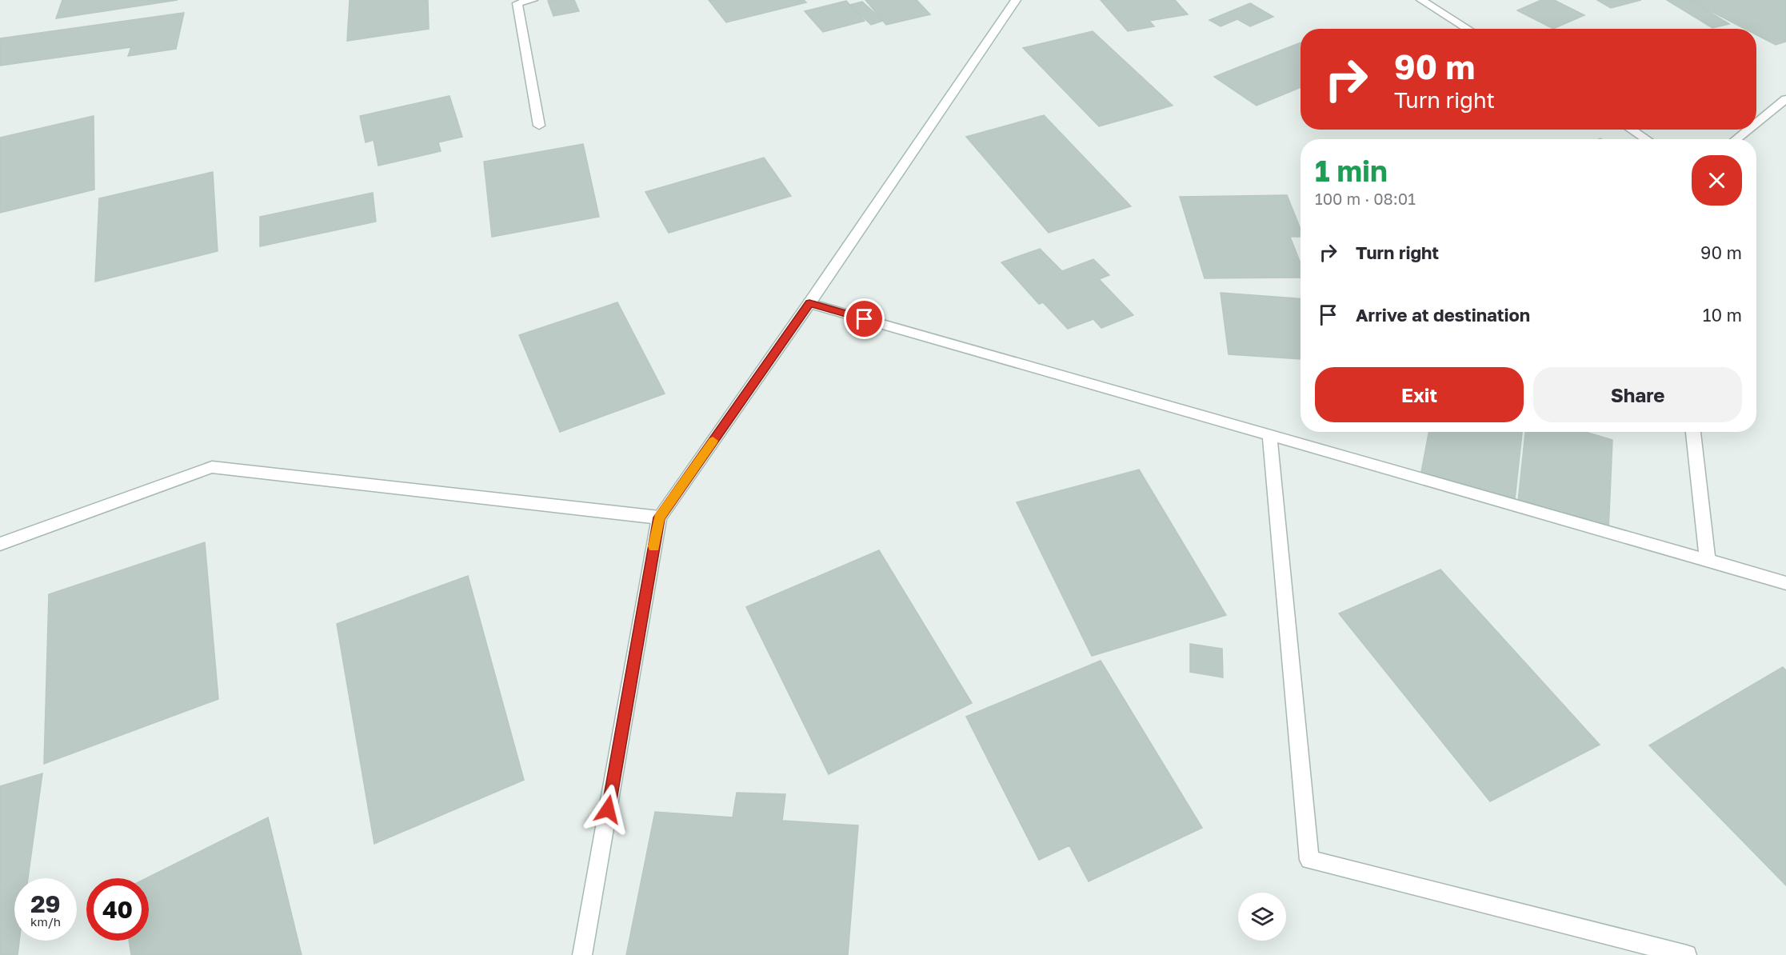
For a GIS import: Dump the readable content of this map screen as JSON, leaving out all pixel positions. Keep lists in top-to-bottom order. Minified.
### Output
{"page":{"turn":["90 m","Turn right"],"heading":["1 min","100 m · 08:01"],"list":[{"name":"Turn right","value":"90 m"},{"name":"Arrive at destination","value":"10 m"}],"buttons":["Exit","Share"],"speed":"29 km/h","limit":"40"}}
